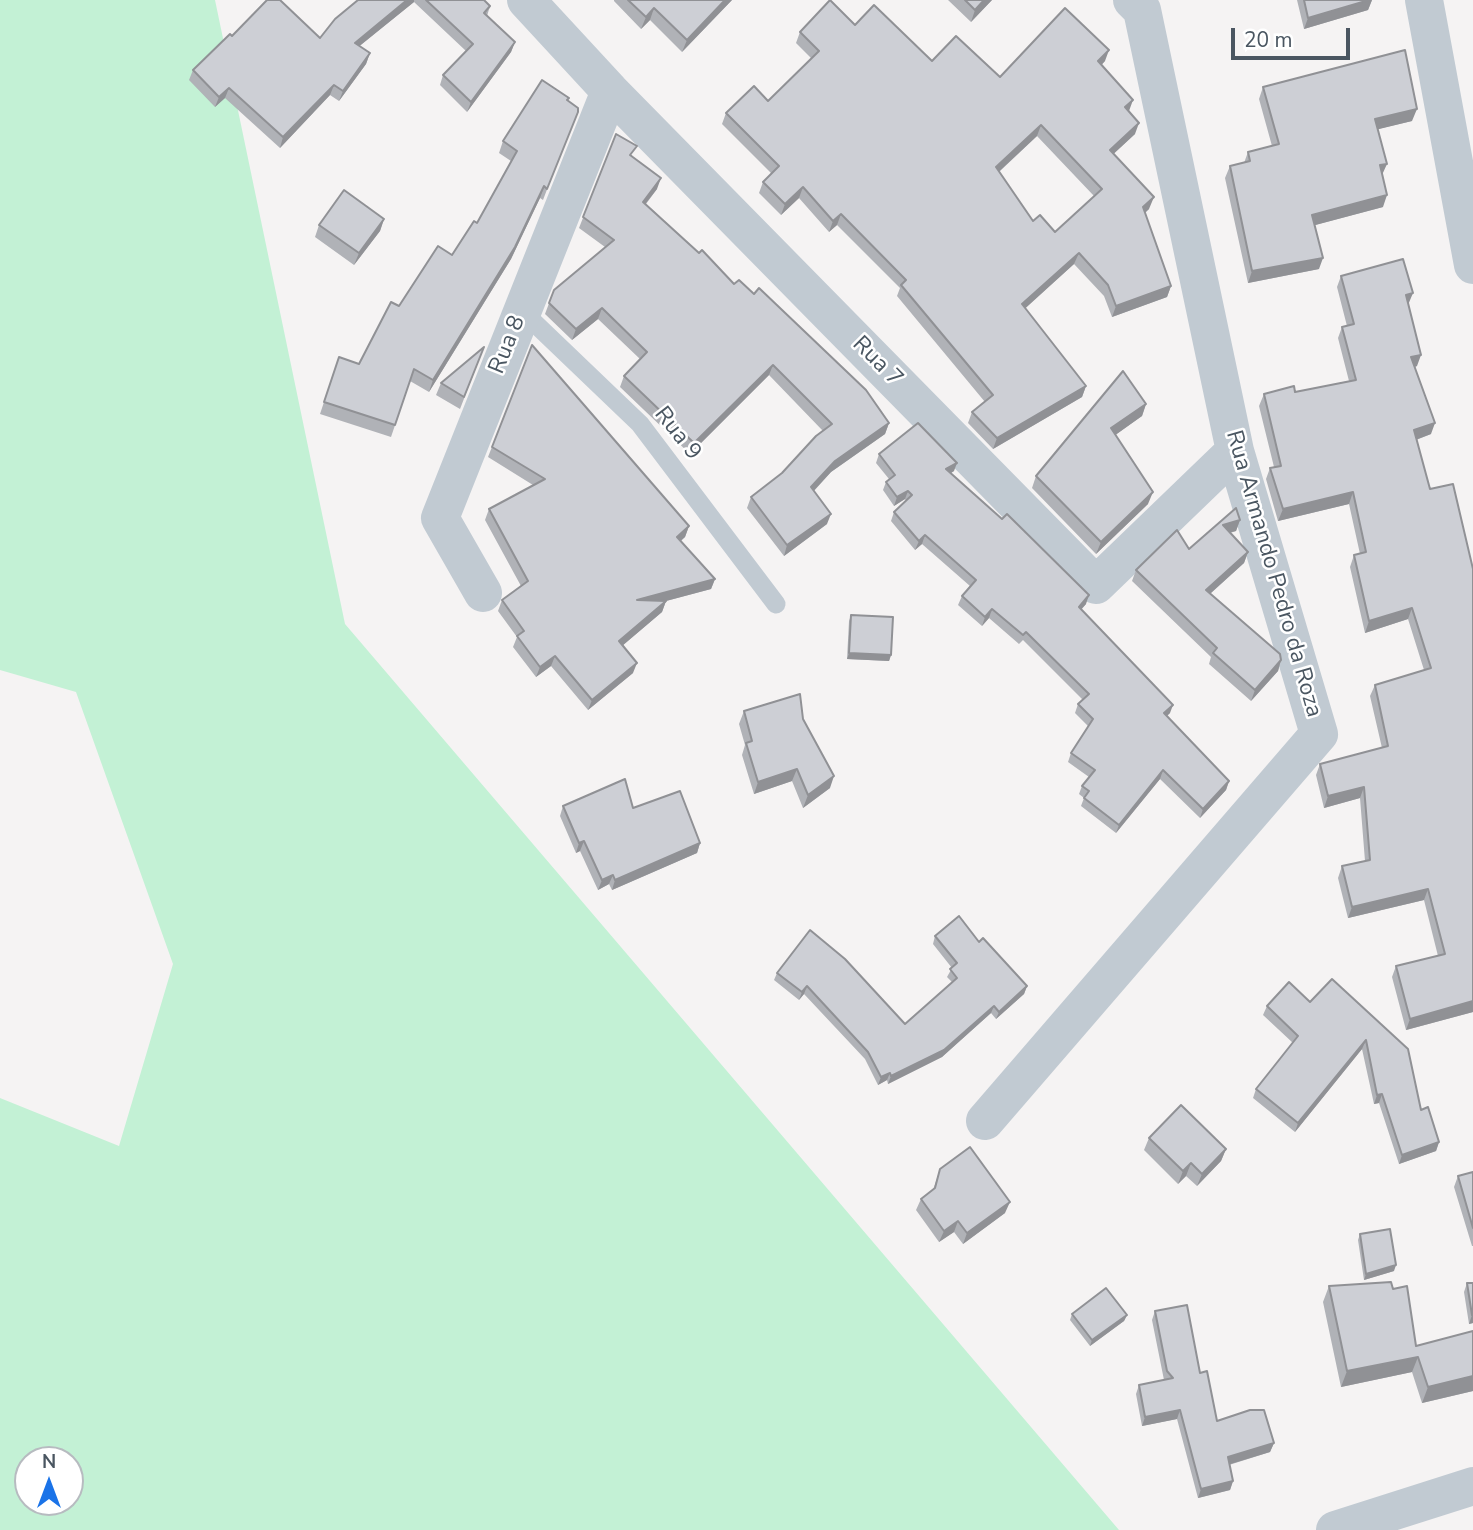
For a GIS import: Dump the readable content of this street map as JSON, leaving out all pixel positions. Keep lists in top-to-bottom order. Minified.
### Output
{"streets":{"street":["Rua 8","Rua 7","Rua Armando Pedro da Roza"],"lane":["Rua 9"]},"crossings":[["Rua 8","Rua 7"],["Rua 8","Rua 9"],["Rua 7","Rua Armando Pedro da Roza"]],"scale_bar":"20 m","north":"top"}
